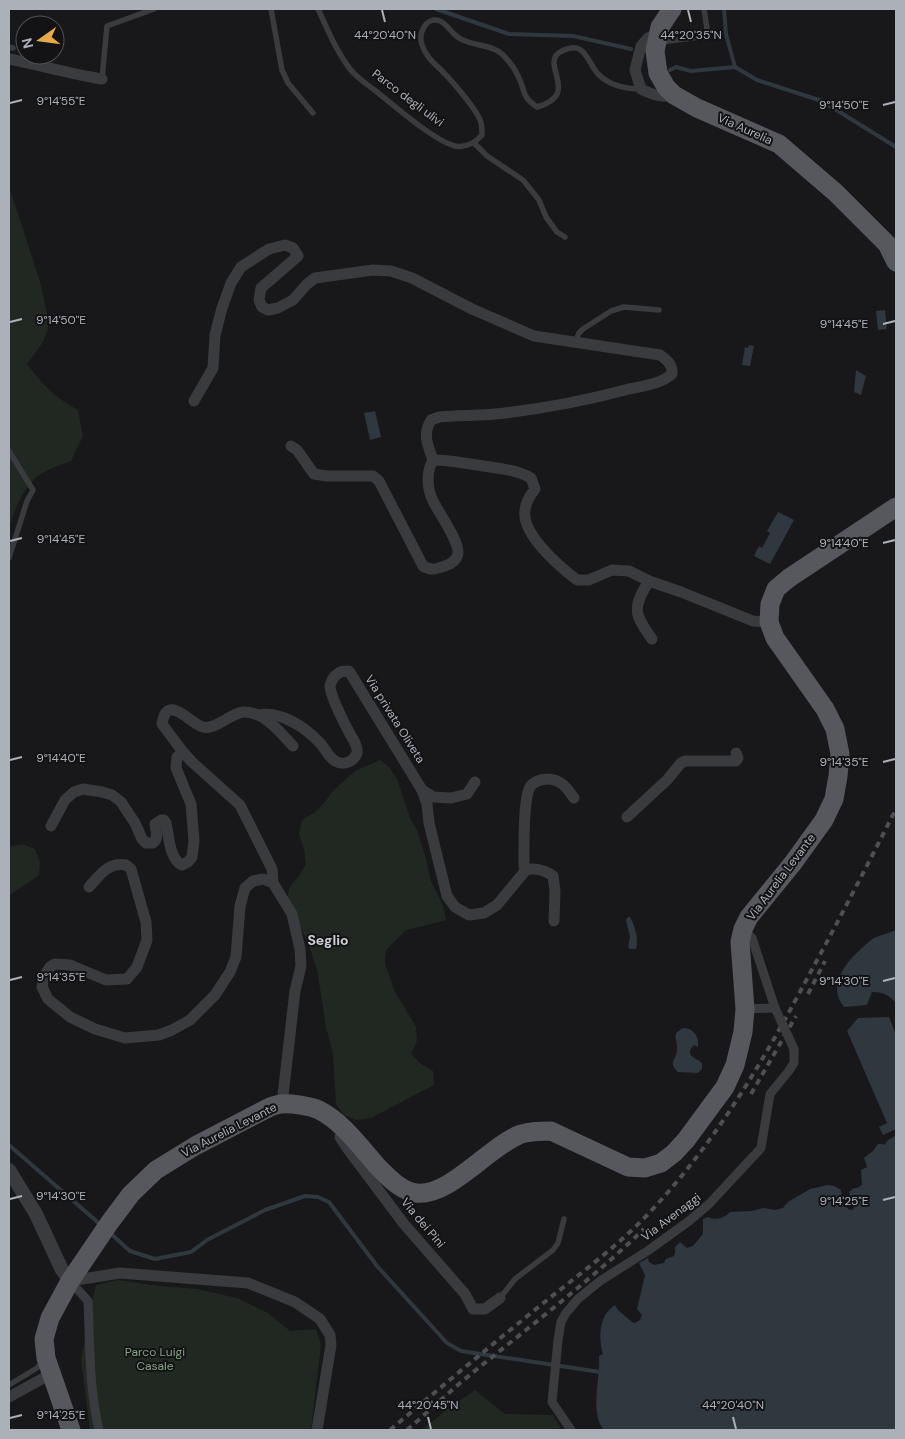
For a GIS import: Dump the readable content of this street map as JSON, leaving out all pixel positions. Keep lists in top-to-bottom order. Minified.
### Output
{"streets":{"main road":["Via Aurelia","Via Aurelia Levante"],"street":["Via privata Oliveta","Via Avenaggi","Via dei Pini"],"lane":["Parco degli ulivi"]},"crossings":[["Via Aurelia Levante","Via Avenaggi"],["Via Aurelia Levante","Via dei Pini"]],"districts":["Seglio"],"parks":["Parco Luigi Casale"],"north":"left","coordinates":["44°20'40\"N","44°20'35\"N","9°14'55\"E","9°14'50\"E","9°14'45\"E","9°14'40\"E","9°14'35\"E","9°14'30\"E","9°14'25\"E","44°20'45\"N"]}
